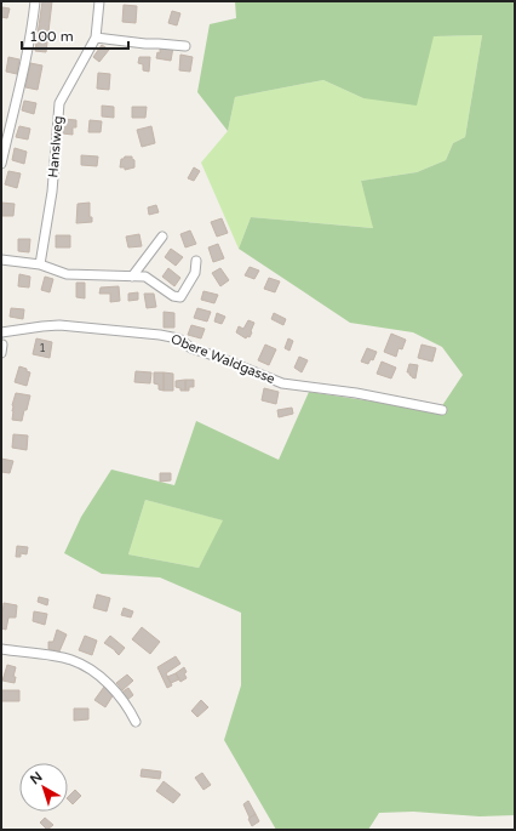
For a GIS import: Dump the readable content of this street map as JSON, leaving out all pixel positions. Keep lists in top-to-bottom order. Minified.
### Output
{"streets":{"street":["Hanslweg","Obere Waldgasse"]},"house_numbers":["1"],"scale_bar":"100 m","north":"top left"}
